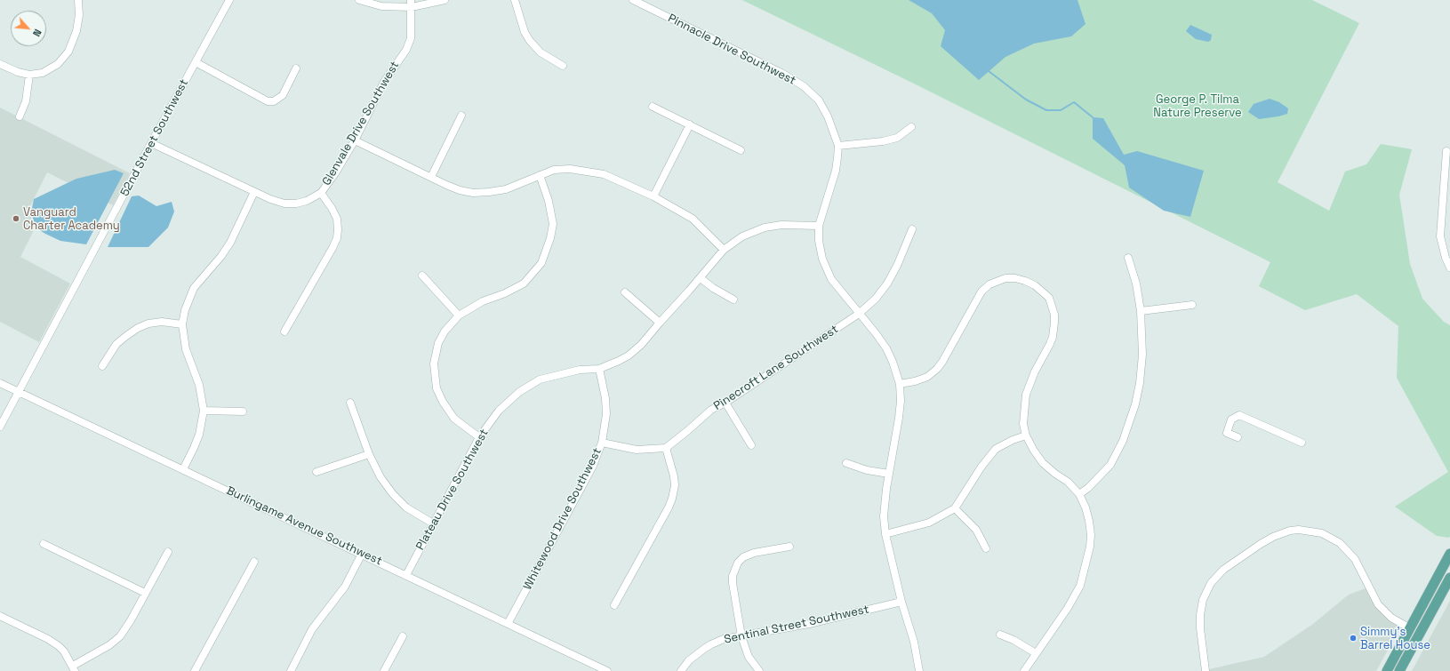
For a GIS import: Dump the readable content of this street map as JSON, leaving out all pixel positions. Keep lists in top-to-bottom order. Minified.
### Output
{"streets":{"street":["Pinnacle Drive Southwest","Glenvale Drive Southwest","52nd Street Southwest","Pinecroft Lane Southwest","Plateau Drive Southwest","Whitewood Drive Southwest","Burlingame Avenue Southwest","Sentinal Street Southwest"]},"crossings":[["Pinnacle Drive Southwest","Pinecroft Lane Southwest"],["Pinnacle Drive Southwest","Plateau Drive Southwest"],["Pinnacle Drive Southwest","Sentinal Street Southwest"],["Glenvale Drive Southwest","52nd Street Southwest"],["52nd Street Southwest","Burlingame Avenue Southwest"],["Plateau Drive Southwest","Whitewood Drive Southwest"],["Plateau Drive Southwest","Burlingame Avenue Southwest"],["Whitewood Drive Southwest","Burlingame Avenue Southwest"]],"parks":["George P. Tilma Nature Preserve"],"places":["Vanguard Charter Academy","Simmy’s Barrel House"],"north":"bottom right"}
